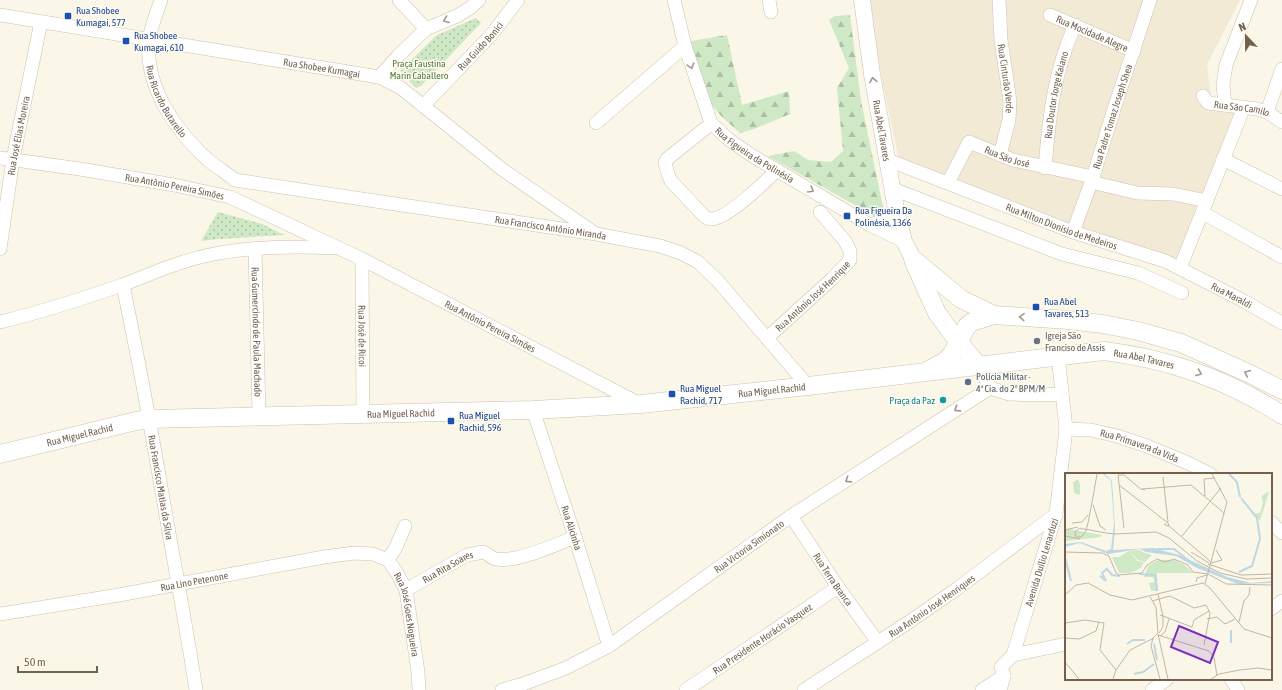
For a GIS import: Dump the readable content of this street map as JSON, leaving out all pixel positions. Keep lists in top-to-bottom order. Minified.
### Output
{"streets":{"main road":["Rua Abel Tavares","Rua Miguel Rachid"],"street":["Rua Mocidade Alegre","Rua Guido Bonici","Rua Shobee Kumagai","Rua Cinturão Verde","Rua Doutor Jorge Kaiano","Rua Ricardo Butarello","Rua São Camilo","Rua Padre Tomaz Joseph Shea","Rua José Elias Moreira","Rua Figueira da Polinésia","Rua São José","Rua Antônio Pereira Simões","Rua Milton Dionísio de Medeiros","Rua Francisco Antônio Miranda","Rua Antônio José Henrique","Rua Maraldi","Rua Gumercindo de Paula Machado","Rua José de Ricoi","Rua Primavera da Vida","Rua Francisco Matias da Silva","Rua Alicinha","Rua Victoria Simionato","Avenida Duílio Lenarduzi","Rua Rita Soares","Rua Terra Branca","Rua Lino Petenone","Rua Antônio José Henriques","Rua José Goes Nogueira","Rua Presidente Horácio Vasquez"]},"crossings":[["Rua Mocidade Alegre","Rua Doutor Jorge Kaiano"],["Rua Mocidade Alegre","Rua Padre Tomaz Joseph Shea"],["Rua Guido Bonici","Rua Shobee Kumagai"],["Rua Shobee Kumagai","Rua Ricardo Butarello"],["Rua Shobee Kumagai","Rua José Elias Moreira"],["Rua Shobee Kumagai","Rua Francisco Antônio Miranda"],["Rua Cinturão Verde","Rua São José"],["Rua Doutor Jorge Kaiano","Rua São José"],["Rua Ricardo Butarello","Rua Francisco Antônio Miranda"],["Rua Padre Tomaz Joseph Shea","Rua São José"],["Rua Padre Tomaz Joseph Shea","Rua Milton Dionísio de Medeiros"],["Rua Abel Tavares","Rua Figueira da Polinésia"],["Rua Abel Tavares","Rua Milton Dionísio de Medeiros"],["Rua Abel Tavares","Rua Miguel Rachid"],["Rua Abel Tavares","Avenida Duílio Lenarduzi"],["Rua José Elias Moreira","Rua Antônio Pereira Simões"],["Rua São José","Rua Milton Dionísio de Medeiros"],["Rua Antônio Pereira Simões","Rua Gumercindo de Paula Machado"],["Rua Antônio Pereira Simões","Rua José de Ricoi"],["Rua Antônio Pereira Simões","Rua Miguel Rachid"],["Rua Antônio Pereira Simões","Rua Francisco Matias da Silva"],["Rua Milton Dionísio de Medeiros","Rua Maraldi"],["Rua Francisco Antônio Miranda","Rua Antônio José Henrique"],["Rua Francisco Antônio Miranda","Rua Miguel Rachid"],["Rua Gumercindo de Paula Machado","Rua Miguel Rachid"],["Rua José de Ricoi","Rua Miguel Rachid"],["Rua Miguel Rachid","Rua Francisco Matias da Silva"],["Rua Miguel Rachid","Rua Alicinha"],["Rua Primavera da Vida","Avenida Duílio Lenarduzi"],["Rua Francisco Matias da Silva","Rua Lino Petenone"],["Rua Alicinha","Rua Victoria Simionato"],["Rua Alicinha","Rua Rita Soares"],["Rua Victoria Simionato","Rua Terra Branca"],["Avenida Duílio Lenarduzi","Rua Antônio José Henriques"],["Rua Rita Soares","Rua José Goes Nogueira"],["Rua Terra Branca","Rua Antônio José Henriques"],["Rua Terra Branca","Rua Presidente Horácio Vasquez"],["Rua Lino Petenone","Rua José Goes Nogueira"]],"one_way":["Rua Figueira da Polinésia","Rua Victoria Simionato"],"parks":["Praça Faustina Marin Caballero"],"places":{"transit":["Rua Shobee Kumagai, 577","Rua Shobee Kumagai, 610","Rua Figueira Da Polinésia, 1366","Rua Abel Tavares, 513","Rua Miguel Rachid, 717","Rua Miguel Rachid, 596"],"other":["Igreja São Franciso de Assis","Polícia Militar - 4ª Cia. do 2º BPM/M","Praça da Paz"]},"scale_bar":"50 m","north":"top"}
